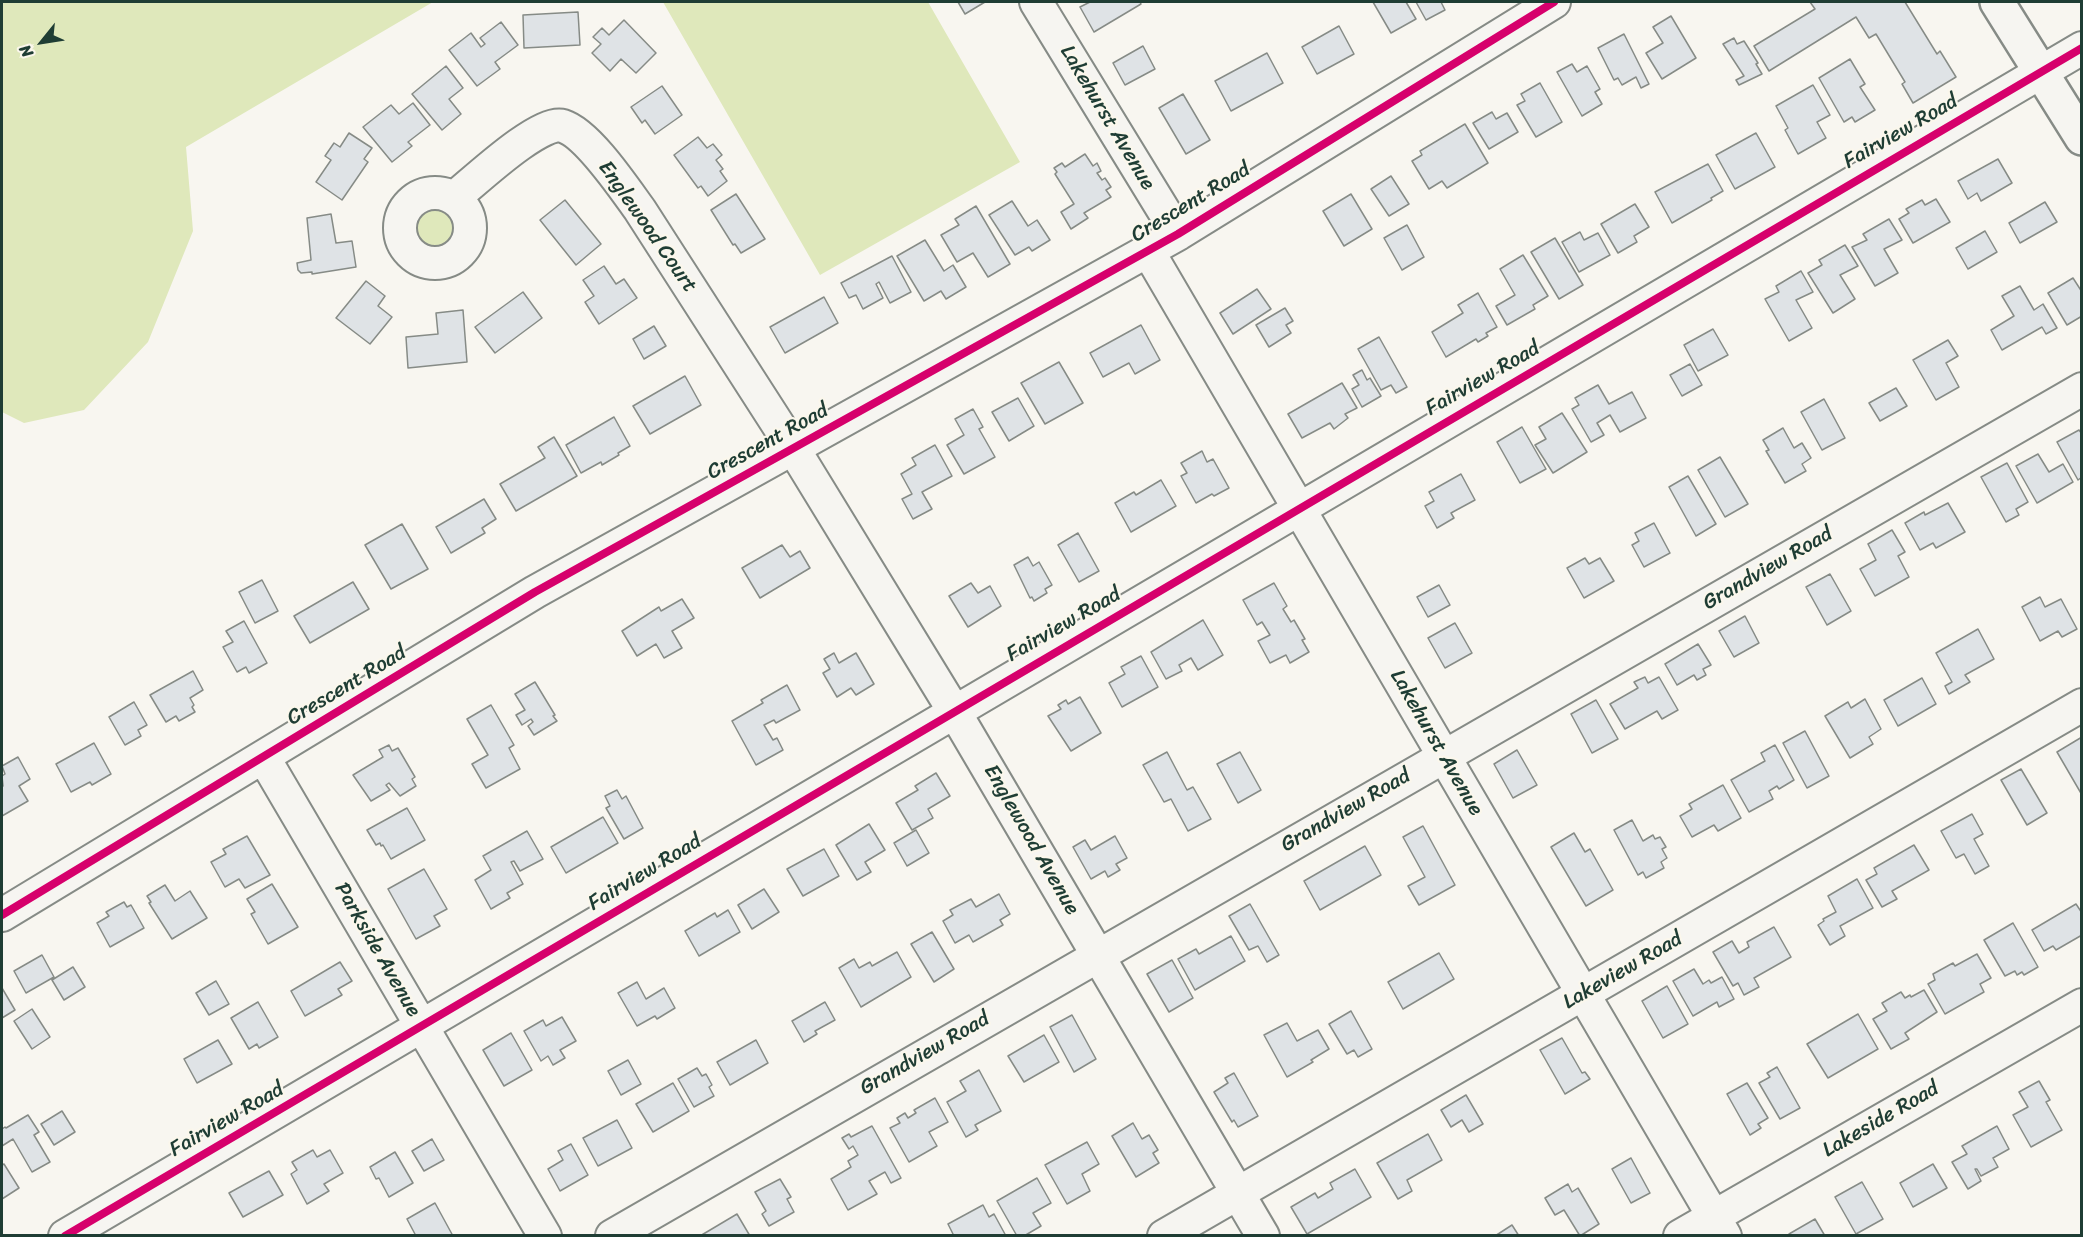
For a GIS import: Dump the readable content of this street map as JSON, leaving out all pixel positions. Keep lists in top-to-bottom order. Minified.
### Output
{"streets":{"street":["Lakehurst Avenue","Fairview Road","Crescent Road","Englewood Court","Grandview Road","Englewood Avenue","Parkside Avenue","Lakeview Road","Lakeside Road"]},"crossings":[["Lakehurst Avenue","Fairview Road"],["Lakehurst Avenue","Crescent Road"],["Lakehurst Avenue","Grandview Road"],["Lakehurst Avenue","Lakeview Road"],["Lakehurst Avenue","Lakeside Road"],["Fairview Road","Englewood Avenue"],["Fairview Road","Parkside Avenue"],["Crescent Road","Englewood Court"],["Crescent Road","Englewood Avenue"],["Crescent Road","Parkside Avenue"],["Englewood Court","Englewood Avenue"],["Grandview Road","Englewood Avenue"],["Englewood Avenue","Lakeview Road"]],"north":"bottom left"}
